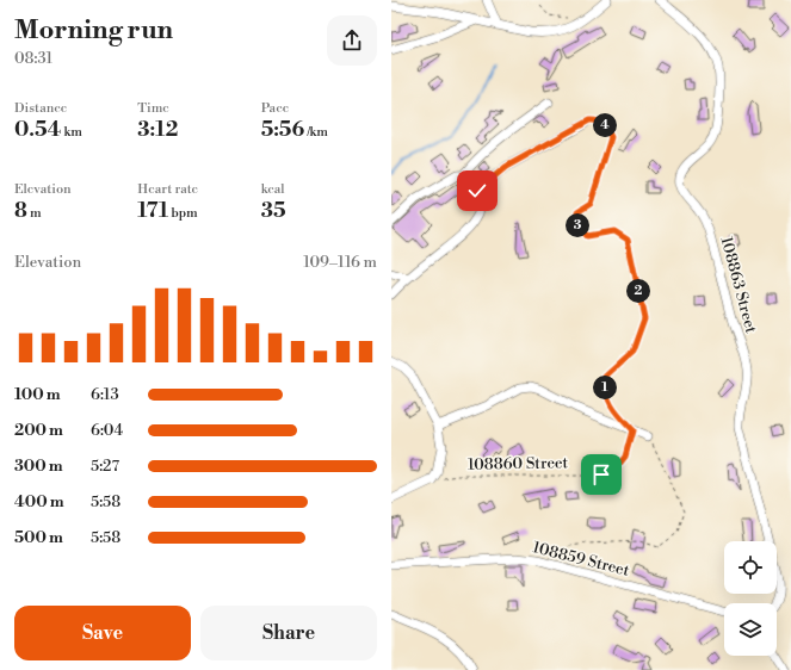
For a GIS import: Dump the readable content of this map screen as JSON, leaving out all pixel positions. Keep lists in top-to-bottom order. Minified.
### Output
{"streets":{"street":["108863 Street","108859 Street"],"path":["108860 Street"]},"page":{"heading":["Morning run","08:31"],"stats":[["Distance","0.54 km"],["Time","3:12"],["Pace","5:56 /km"],["Elevation","8 m"],["Heart rate","171 bpm"],["kcal","35"]],"pins":["4","3","2","1"],"chart":["Elevation","109–116 m"],"list":[{"name":"100 m","note":"6:13"},{"name":"200 m","note":"6:04"},{"name":"300 m","note":"5:27"},{"name":"400 m","note":"5:58"},{"name":"500 m","note":"5:58"}],"buttons":["Save","Share"]}}
